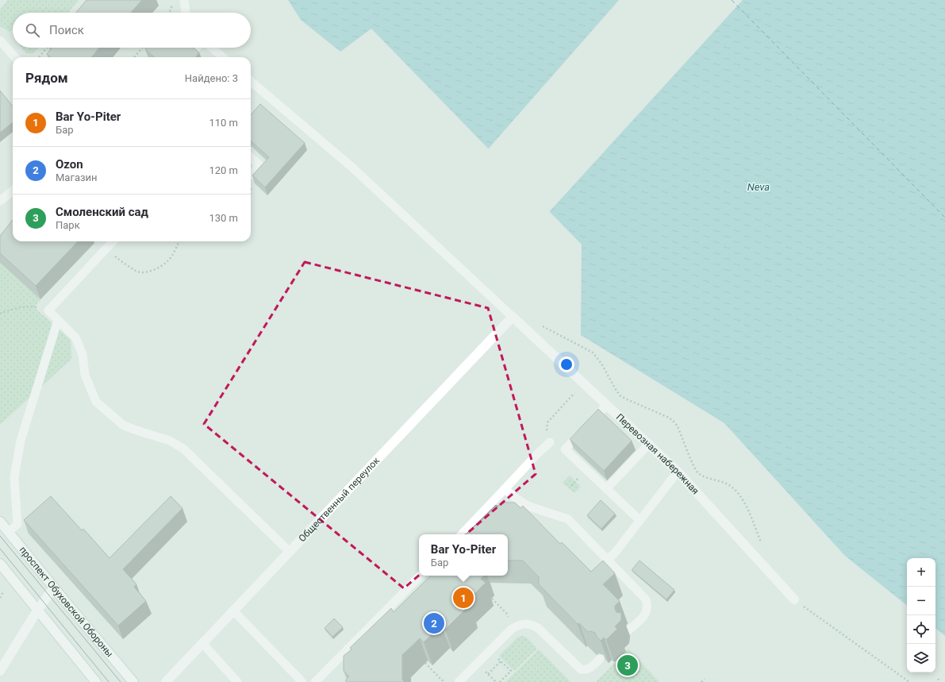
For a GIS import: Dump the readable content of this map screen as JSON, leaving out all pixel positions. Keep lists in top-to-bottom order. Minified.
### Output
{"streets":{"street":["Перевозная набережная","Общественный переулок","проспект Обуховской Обороны"]},"crossings":[["Перевозная набережная","Общественный переулок"]],"water":["Neva"],"page":{"search":"Поиск","heading":["Рядом","Найдено: 3"],"list":[{"mark":"1","name":"Bar Yo-Piter","note":"Бар","value":"110 m"},{"mark":"2","name":"Ozon","note":"Магазин","value":"120 m"},{"mark":"3","name":"Смоленский сад","note":"Парк","value":"130 m"}],"popup":["Bar Yo-Piter","Бар"],"map_buttons":["+","−"],"pins":["1","2","3"]}}
